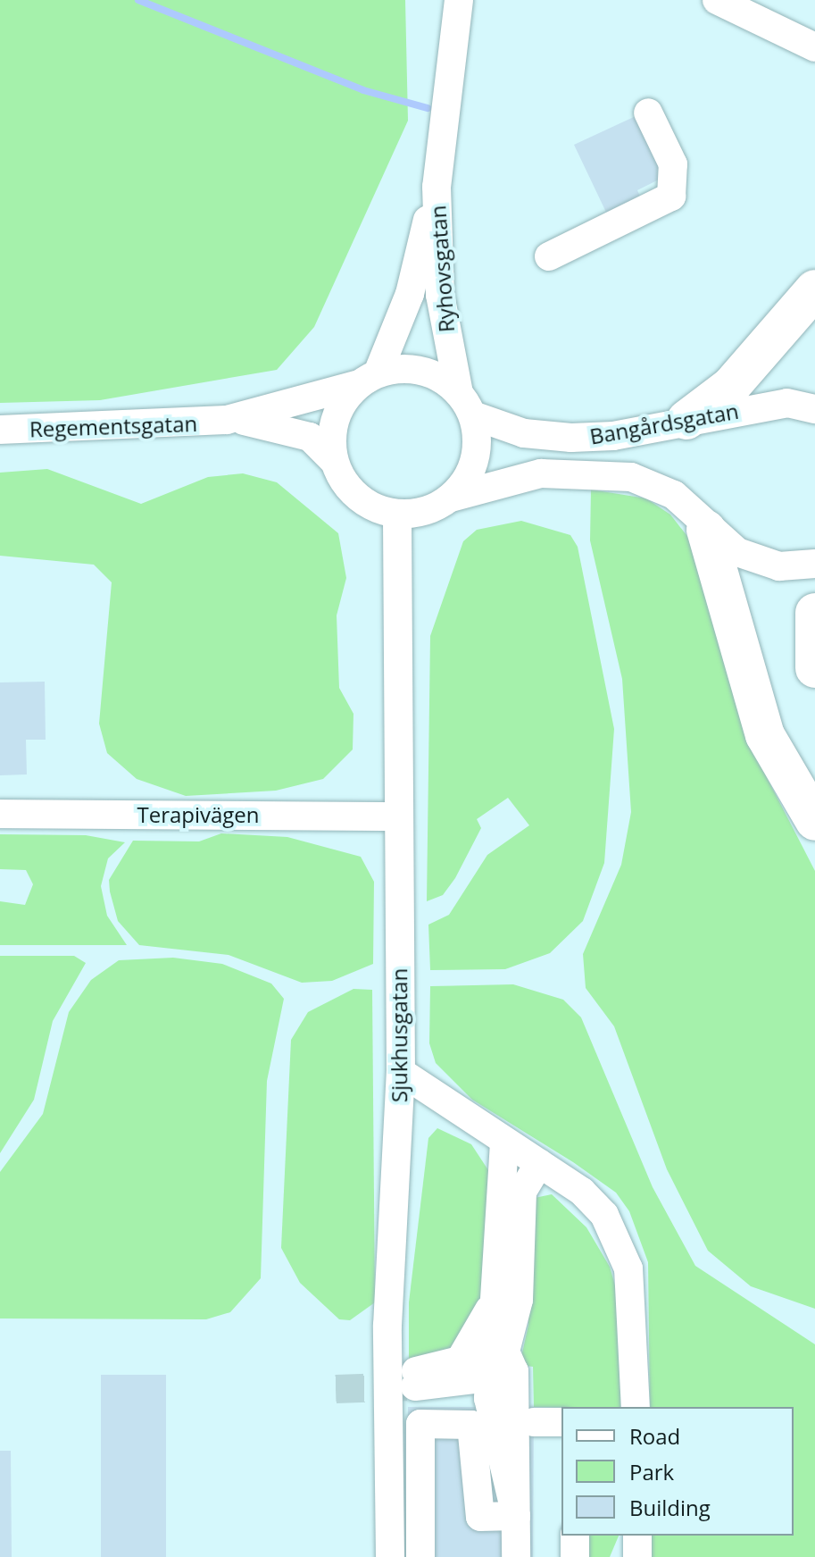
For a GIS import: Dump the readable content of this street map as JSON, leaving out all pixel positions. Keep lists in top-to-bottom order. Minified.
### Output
{"streets":{"street":["Ryhovsgatan","Bangårdsgatan","Regementsgatan","Terapivägen","Sjukhusgatan"]},"crossings":[["Ryhovsgatan","Bangårdsgatan"],["Ryhovsgatan","Regementsgatan"],["Ryhovsgatan","Sjukhusgatan"],["Bangårdsgatan","Regementsgatan"],["Bangårdsgatan","Sjukhusgatan"],["Regementsgatan","Sjukhusgatan"],["Terapivägen","Sjukhusgatan"]],"legend":["Road","Park","Building"]}
